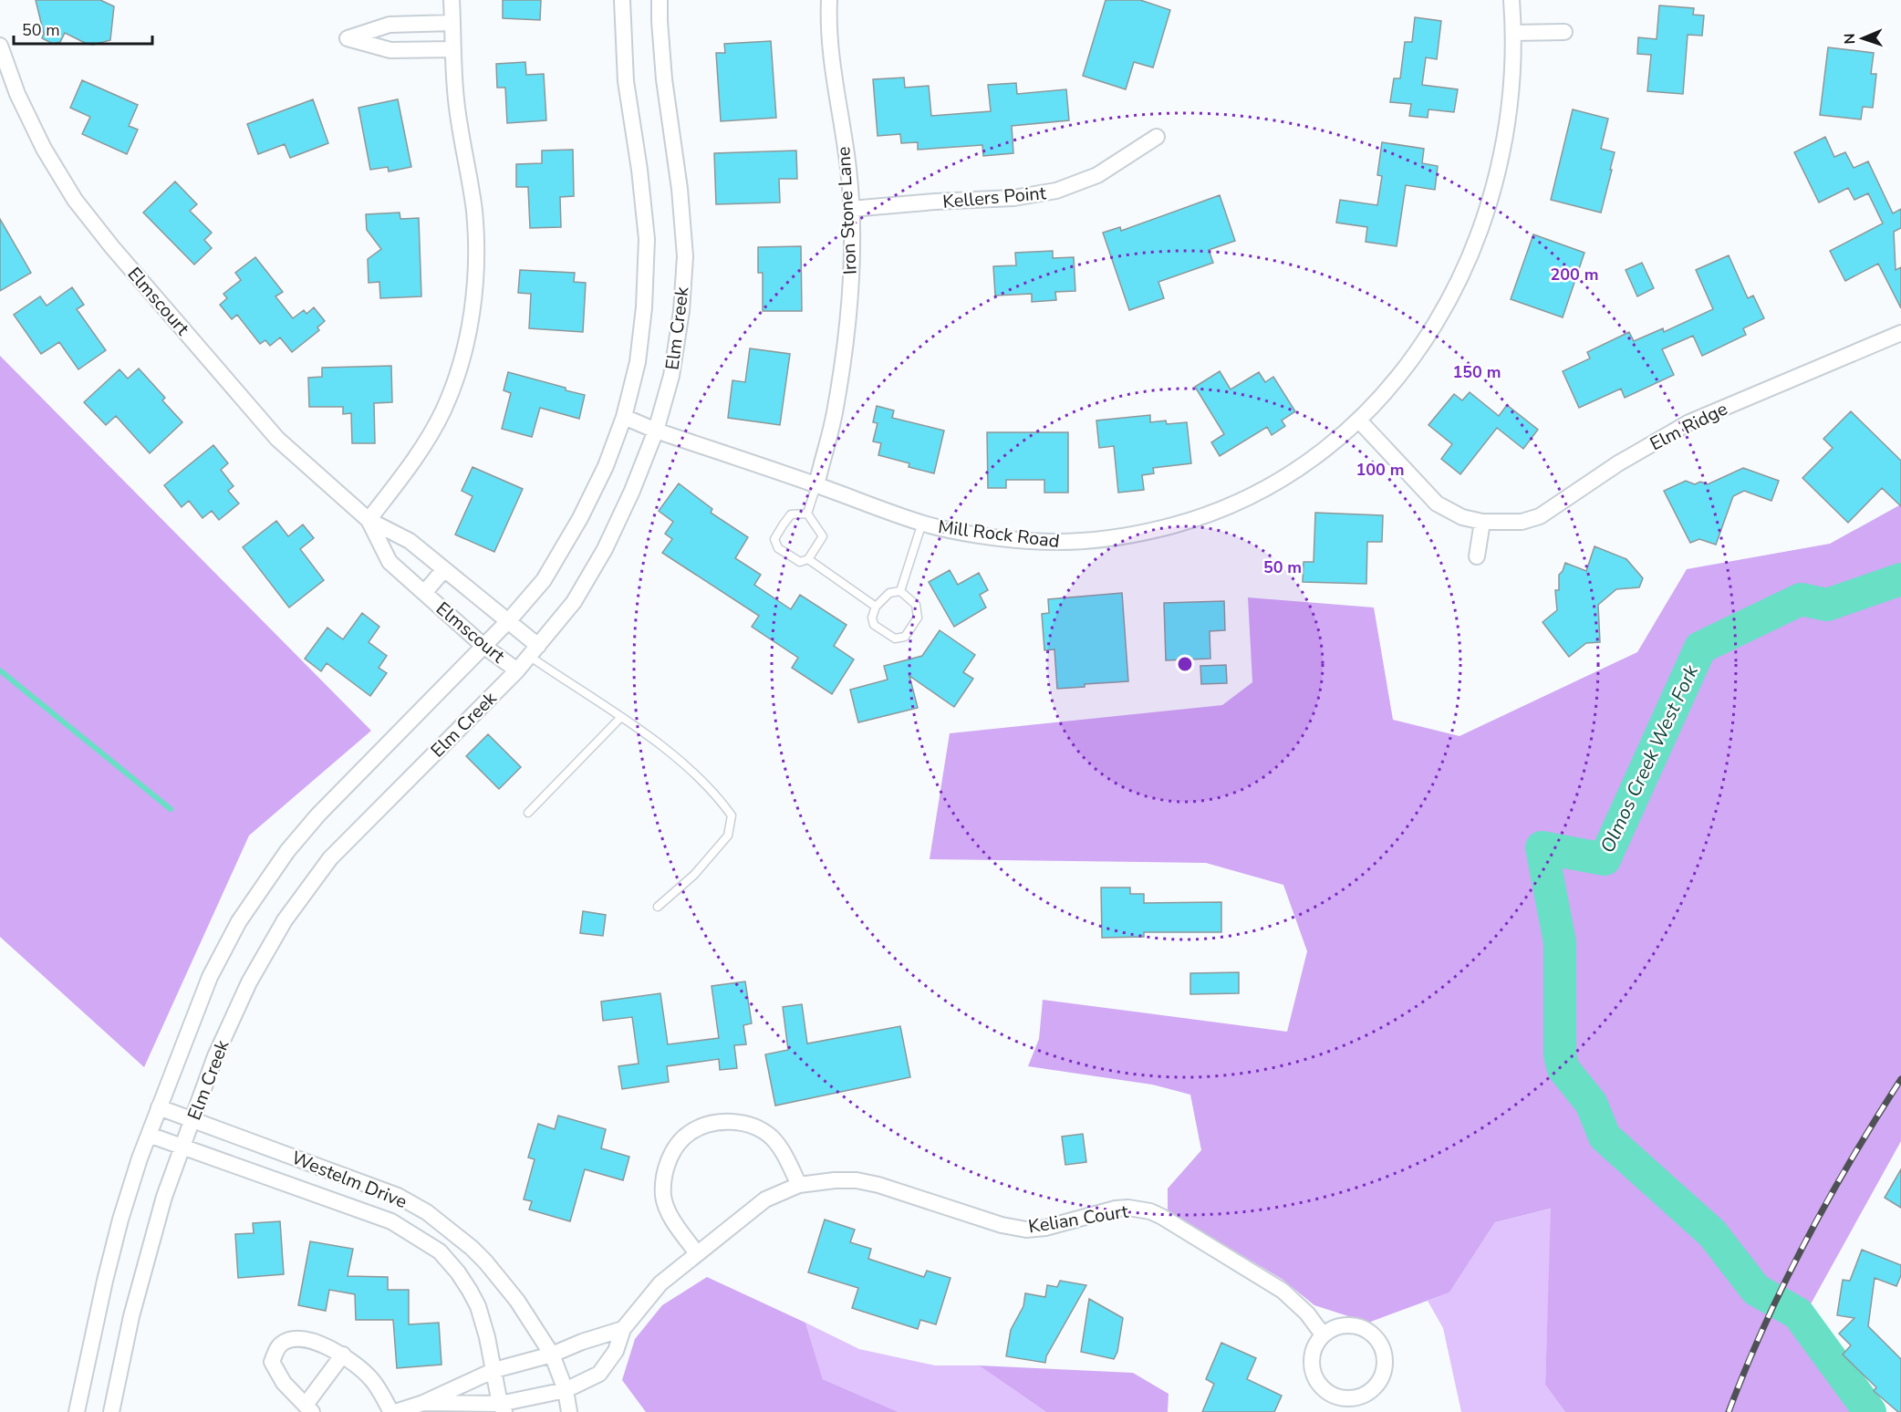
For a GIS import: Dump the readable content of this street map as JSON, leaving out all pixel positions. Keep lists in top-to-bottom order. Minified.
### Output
{"streets":{"street":["Kellers Point","Iron Stone Lane","Elmscourt","Elm Creek","Elm Ridge","Mill Rock Road","Westelm Drive","Kelian Court"]},"crossings":[["Kellers Point","Iron Stone Lane"],["Iron Stone Lane","Mill Rock Road"],["Elmscourt","Elm Creek"],["Elm Creek","Mill Rock Road"],["Elm Creek","Westelm Drive"],["Elm Ridge","Mill Rock Road"],["Westelm Drive","Kelian Court"]],"water":["Olmos Creek West Fork"],"scale_bar":"50 m","north":"left","rings":["200 m","150 m","100 m","50 m"]}
